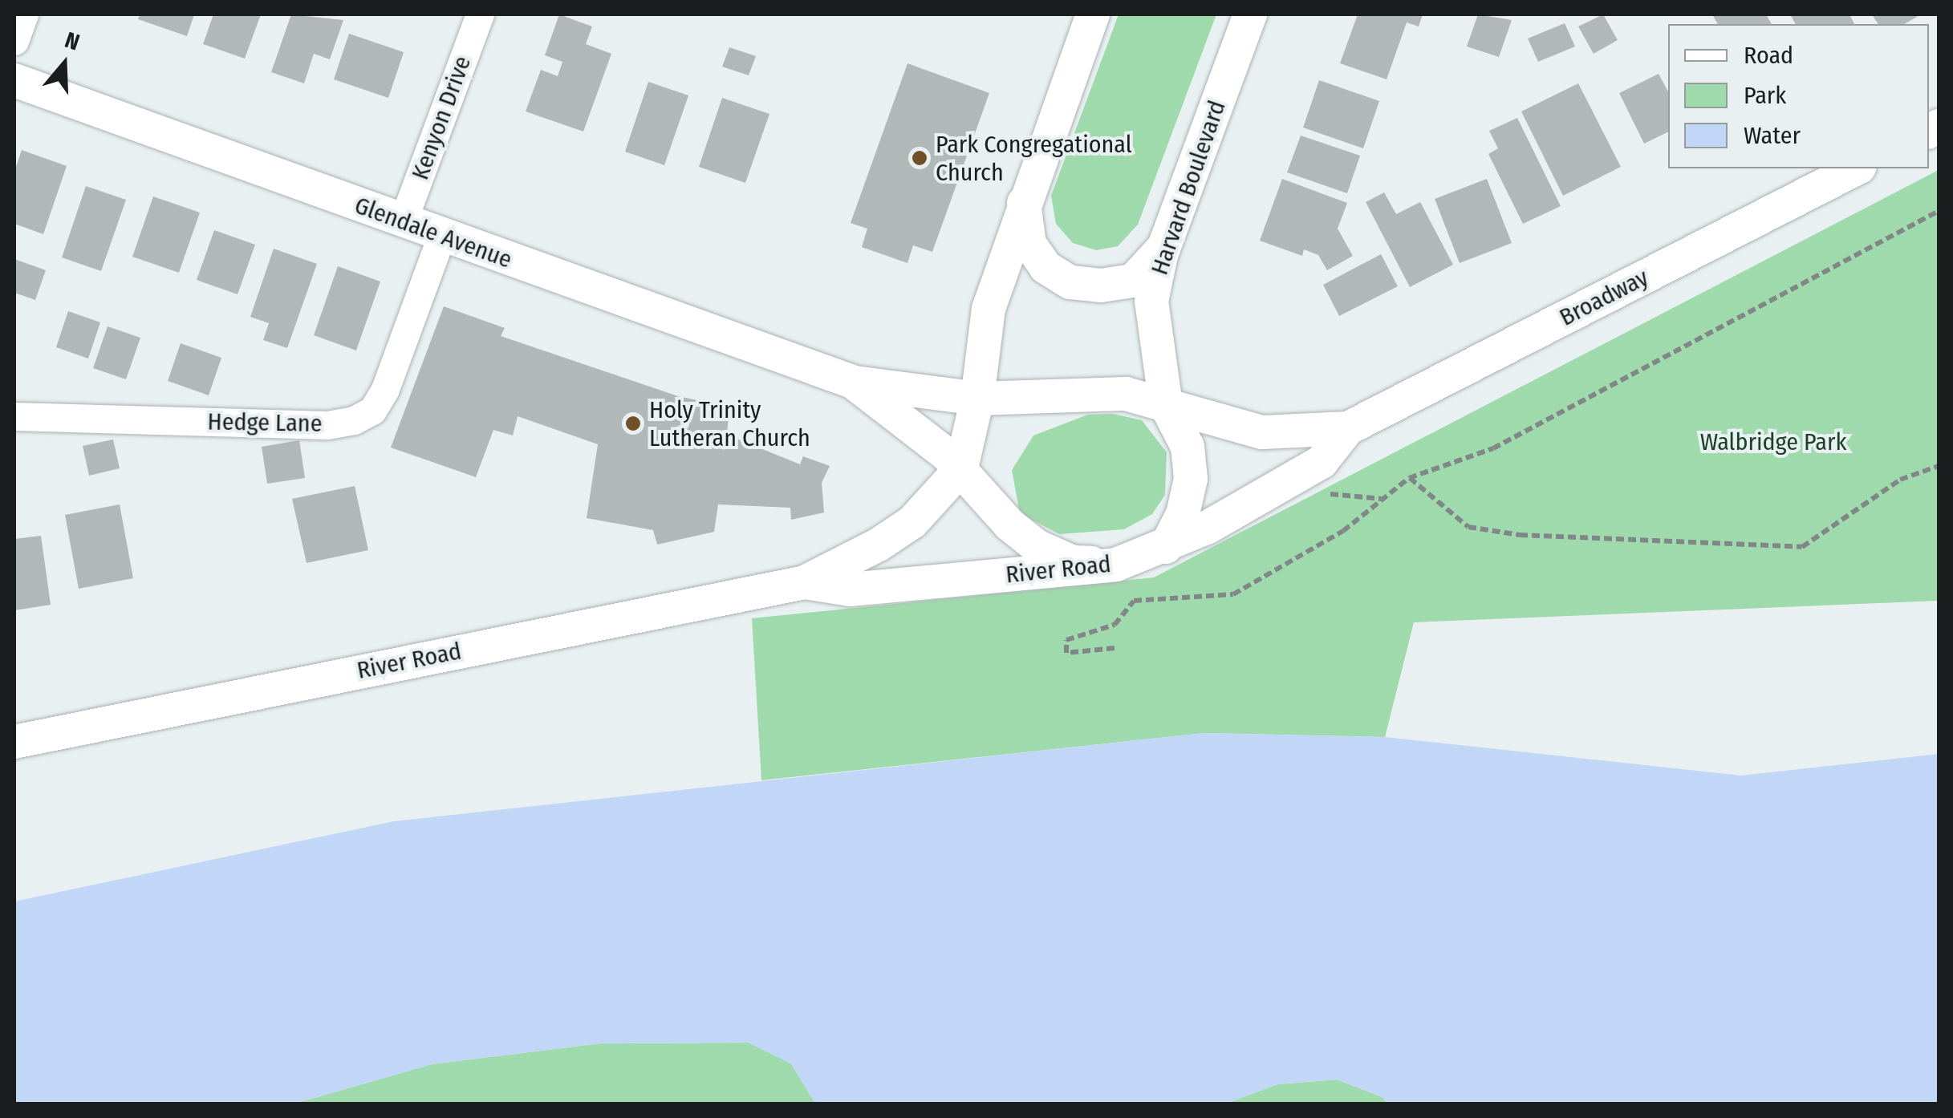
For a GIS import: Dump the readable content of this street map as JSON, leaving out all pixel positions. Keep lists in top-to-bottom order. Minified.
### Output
{"streets":{"street":["Kenyon Drive","Harvard Boulevard","Glendale Avenue","Broadway","Hedge Lane","River Road"]},"crossings":[["Kenyon Drive","Glendale Avenue"],["Harvard Boulevard","Glendale Avenue"],["Harvard Boulevard","Broadway"],["Harvard Boulevard","River Road"],["Glendale Avenue","Broadway"],["Glendale Avenue","Hedge Lane"],["Glendale Avenue","River Road"],["Broadway","River Road"]],"parks":["Walbridge Park"],"places":["Park Congregational Church","Holy Trinity Lutheran Church"],"legend":["Road","Park","Water"],"north":"top"}
